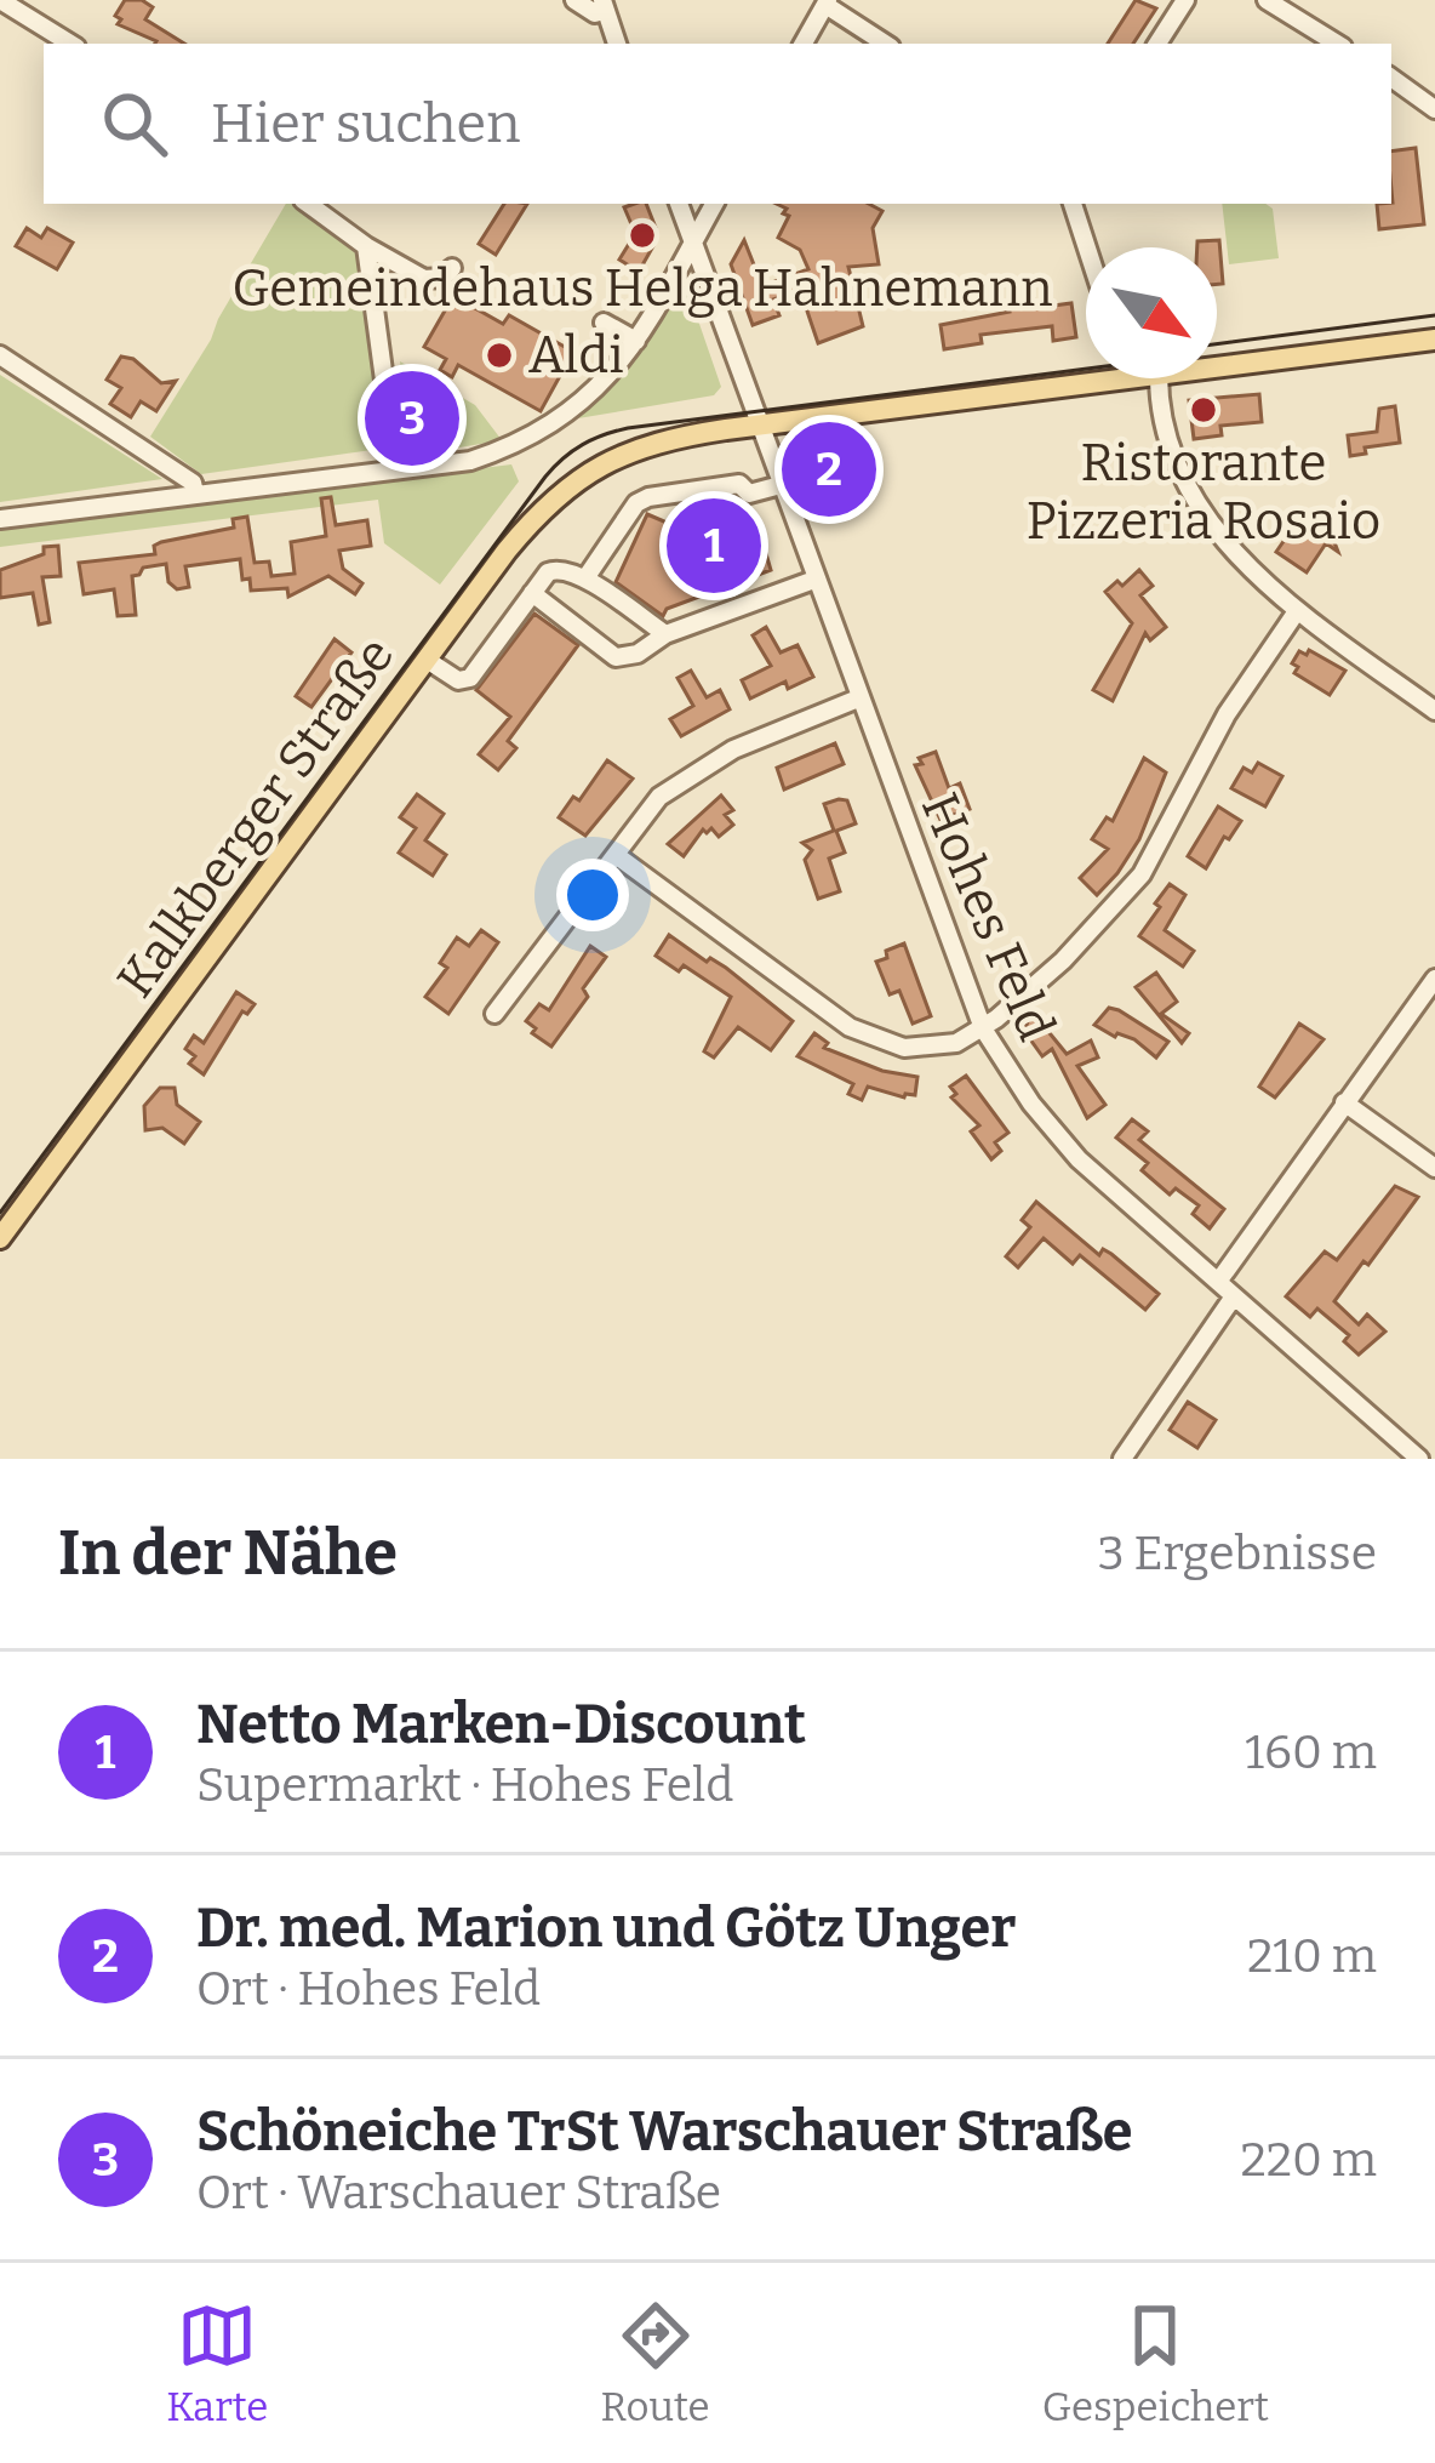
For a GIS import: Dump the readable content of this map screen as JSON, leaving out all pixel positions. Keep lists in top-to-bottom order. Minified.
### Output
{"streets":{"main road":["Kalkberger Straße"],"street":["Hohes Feld"]},"crossings":[["Kalkberger Straße","Hohes Feld"]],"places":["Gemeindehaus Helga Hahnemann","Aldi","Ristorante Pizzeria Rosaio"],"north":"bottom right","page":{"search":"Hier suchen","pins":["3","2","1"],"heading":["In der Nähe","3 Ergebnisse"],"list":[{"mark":"1","name":"Netto Marken-Discount","note":"Supermarkt · Hohes Feld","value":"160 m"},{"mark":"2","name":"Dr. med. Marion und Götz Unger","note":"Ort · Hohes Feld","value":"210 m"},{"mark":"3","name":"Schöneiche TrSt Warschauer Straße","note":"Ort · Warschauer Straße","value":"220 m"}],"nav":["Karte","Route","Gespeichert"]}}
